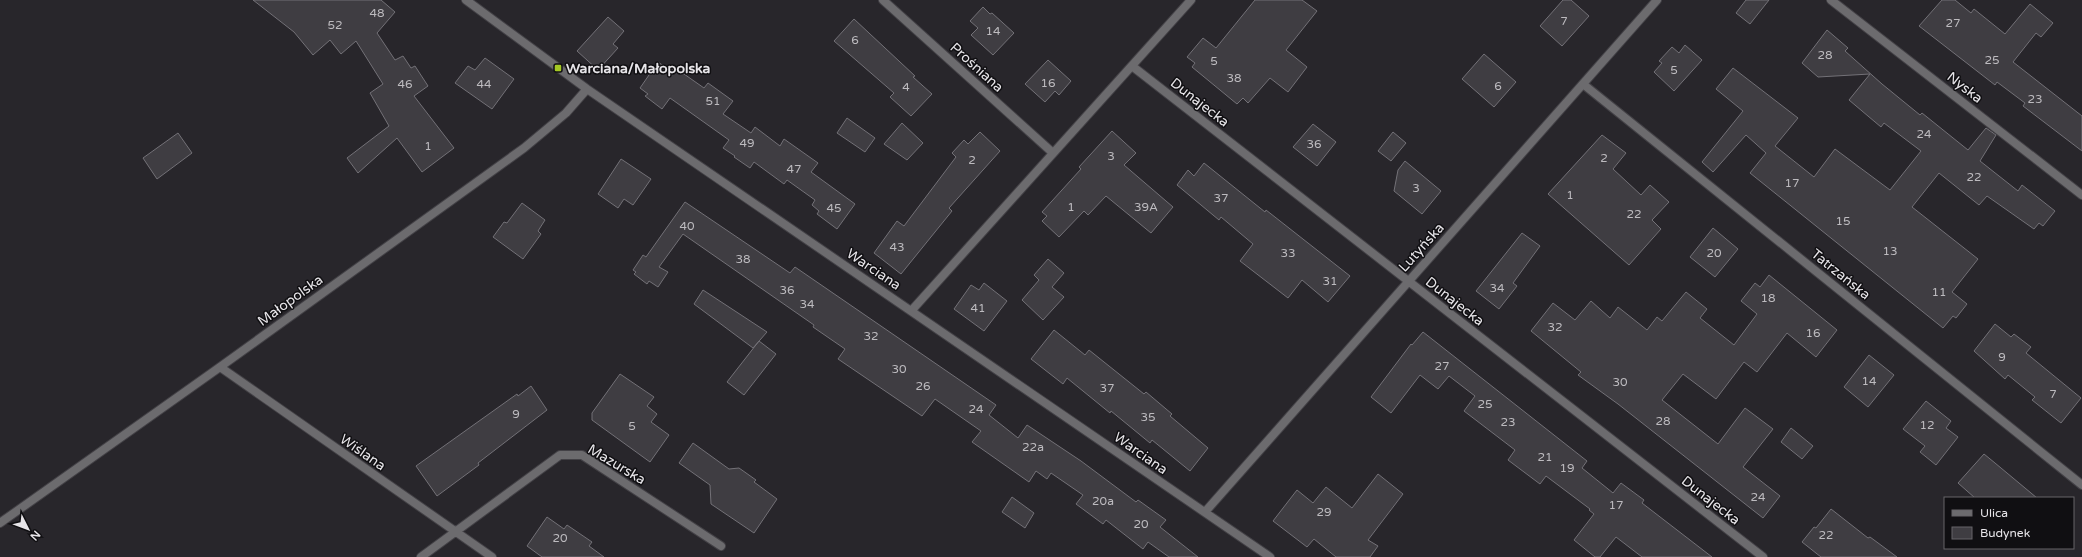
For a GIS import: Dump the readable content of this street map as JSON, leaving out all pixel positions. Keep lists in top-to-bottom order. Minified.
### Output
{"streets":{"street":["Prośniana","Nyska","Dunajecka","Lutyńska","Warciana","Tatrzańska","Małopolska","Wiślana","Mazurska"]},"crossings":[["Dunajecka","Lutyńska"],["Lutyńska","Warciana"],["Lutyńska","Tatrzańska"],["Warciana","Małopolska"],["Małopolska","Wiślana"],["Wiślana","Mazurska"]],"places":{"transit":["Warciana/Małopolska"]},"house_numbers":["48","7","27","52","14","6","28","25","5","5","38","16","46","44","6","4","23","51","24","49","36","1","3","2","2","47","22","17","3","1","37","1","39A","45","22","15","40","43","13","33","20","38","31","34","36","11","18","34","41","32","16","32","9","27","30","14","30","26","37","7","25","24","9","35","28","23","12","5","22a","21","19","24","20a","17","29","20","22","20"],"legend":["Ulica","Budynek"],"north":"bottom right"}
